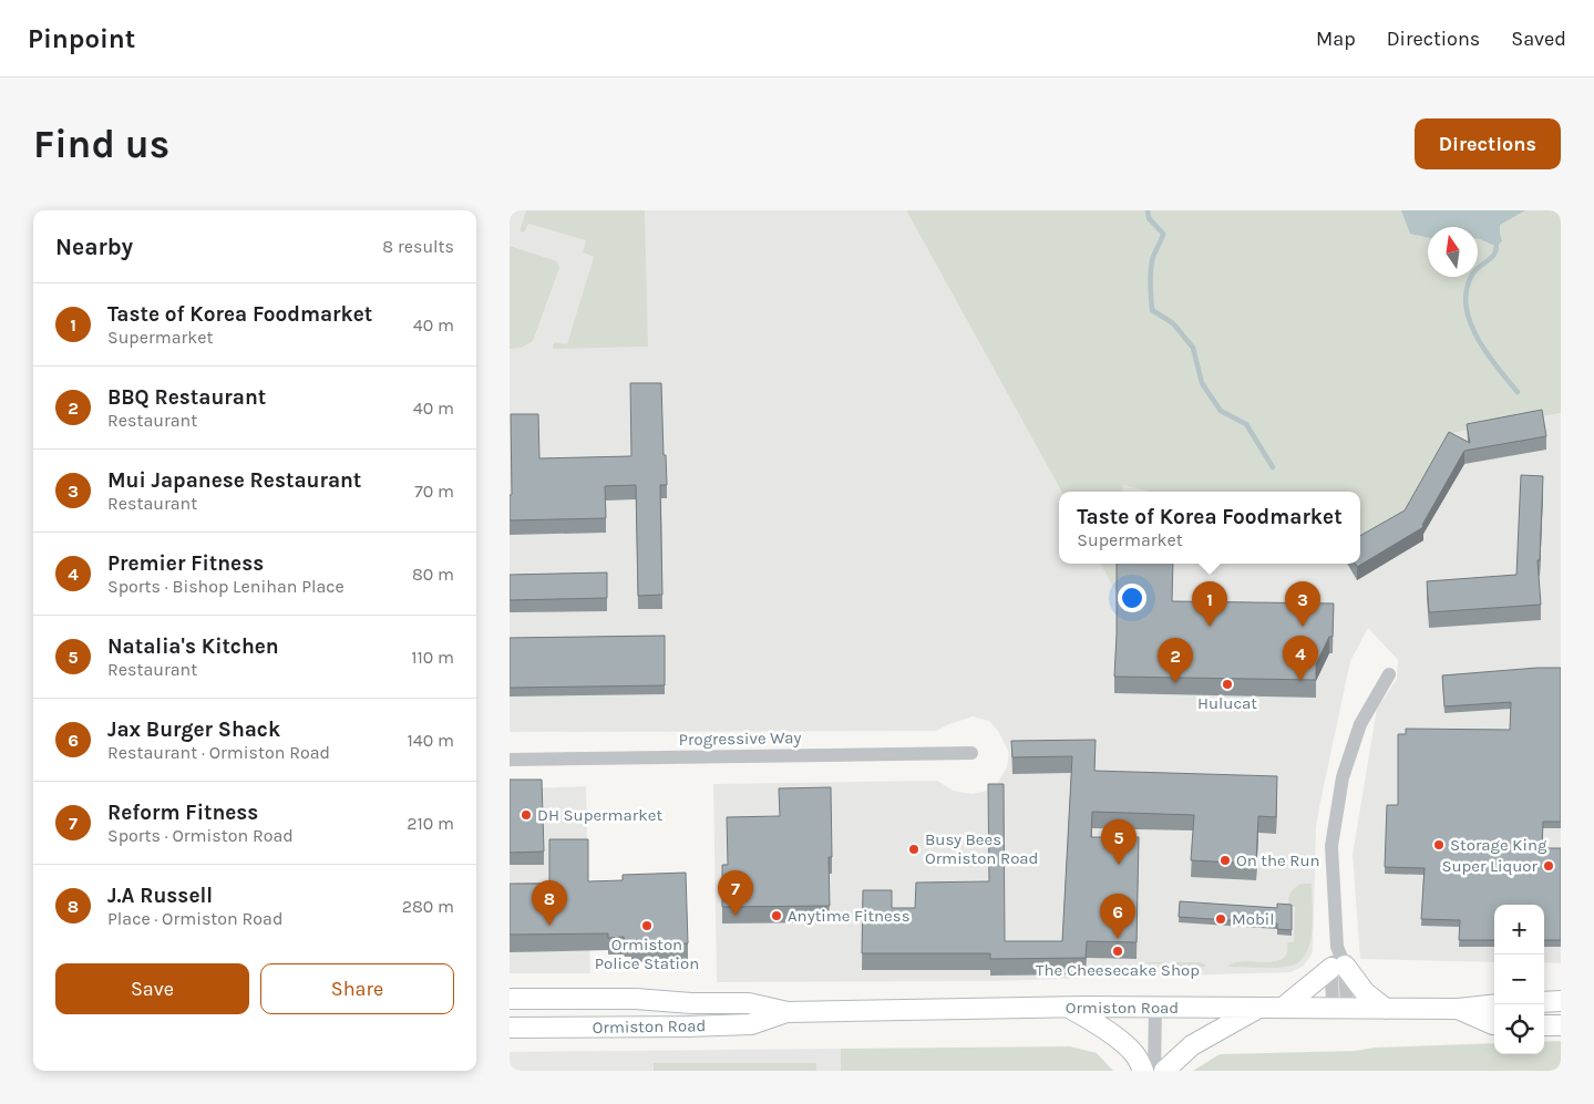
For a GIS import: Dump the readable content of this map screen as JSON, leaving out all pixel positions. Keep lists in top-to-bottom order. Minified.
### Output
{"streets":{"main road":["Ormiston Road"],"street":["Progressive Way"]},"places":["Hulucat","DH Supermarket","Storage King","Busy Bees Ormiston Road","On the Run","Super Liquor","Anytime Fitness","Mobil","Ormiston Police Station","The Cheesecake Shop"],"north":"top","page":{"header":"Pinpoint","nav":["Map","Directions","Saved"],"buttons":["Directions",["Save","Share"]],"title":"Find us","heading":["Nearby","8 results"],"list":[{"mark":"1","name":"Taste of Korea Foodmarket","note":"Supermarket","value":"40 m"},{"mark":"2","name":"BBQ Restaurant","note":"Restaurant","value":"40 m"},{"mark":"3","name":"Mui Japanese Restaurant","note":"Restaurant","value":"70 m"},{"mark":"4","name":"Premier Fitness","note":"Sports · Bishop Lenihan Place","value":"80 m"},{"mark":"5","name":"Natalia's Kitchen","note":"Restaurant","value":"110 m"},{"mark":"6","name":"Jax Burger Shack","note":"Restaurant · Ormiston Road","value":"140 m"},{"mark":"7","name":"Reform Fitness","note":"Sports · Ormiston Road","value":"210 m"},{"mark":"8","name":"J.A Russell","note":"Place · Ormiston Road","value":"280 m"}],"popup":["Taste of Korea Foodmarket","Supermarket"],"pins":["1","3","4","2","5","7","8","6"],"map_buttons":["+","−"]}}
